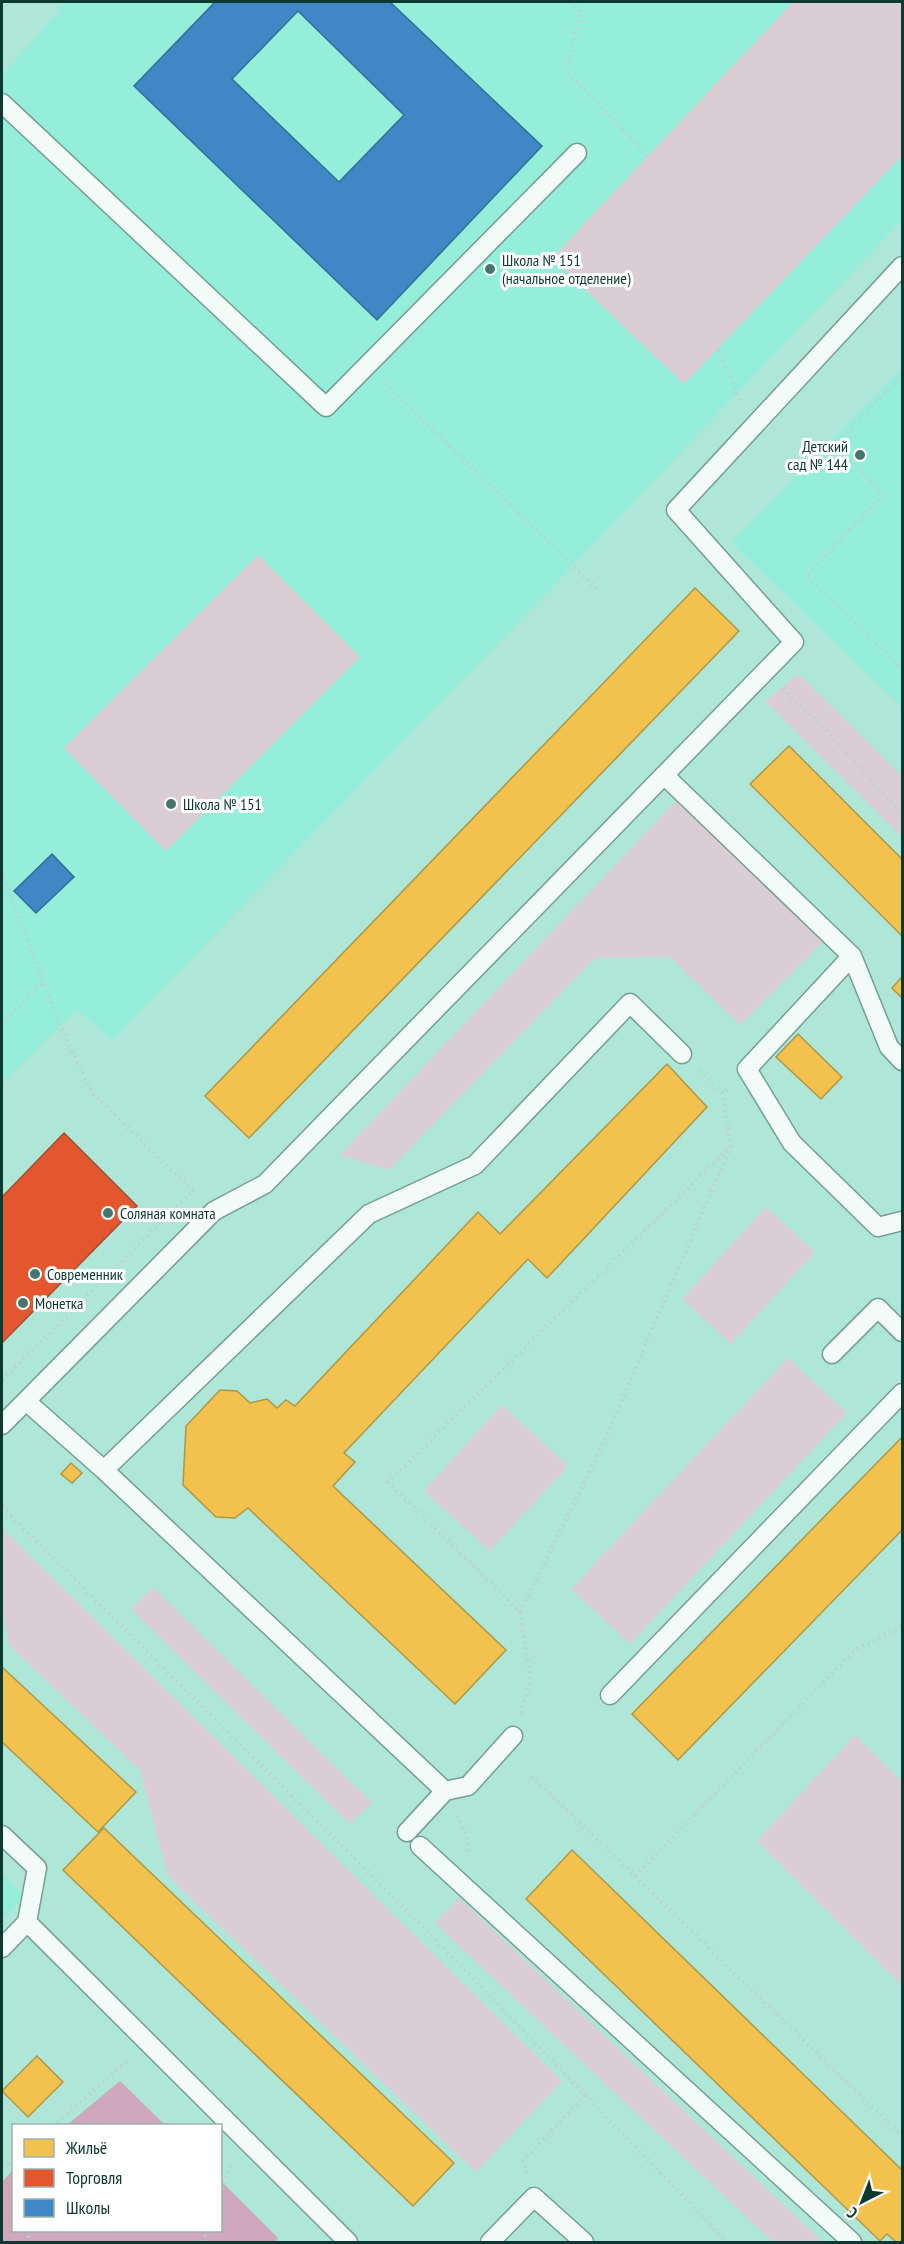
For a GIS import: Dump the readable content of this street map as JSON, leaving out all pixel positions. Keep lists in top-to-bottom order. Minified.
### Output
{"places":["Школа № 151 (начальное отделение)","Детский сад № 144","Школа № 151","Соляная комната","Современник","Монетка"],"legend":["Жильё","Торговля","Школы"],"north":"bottom left"}
